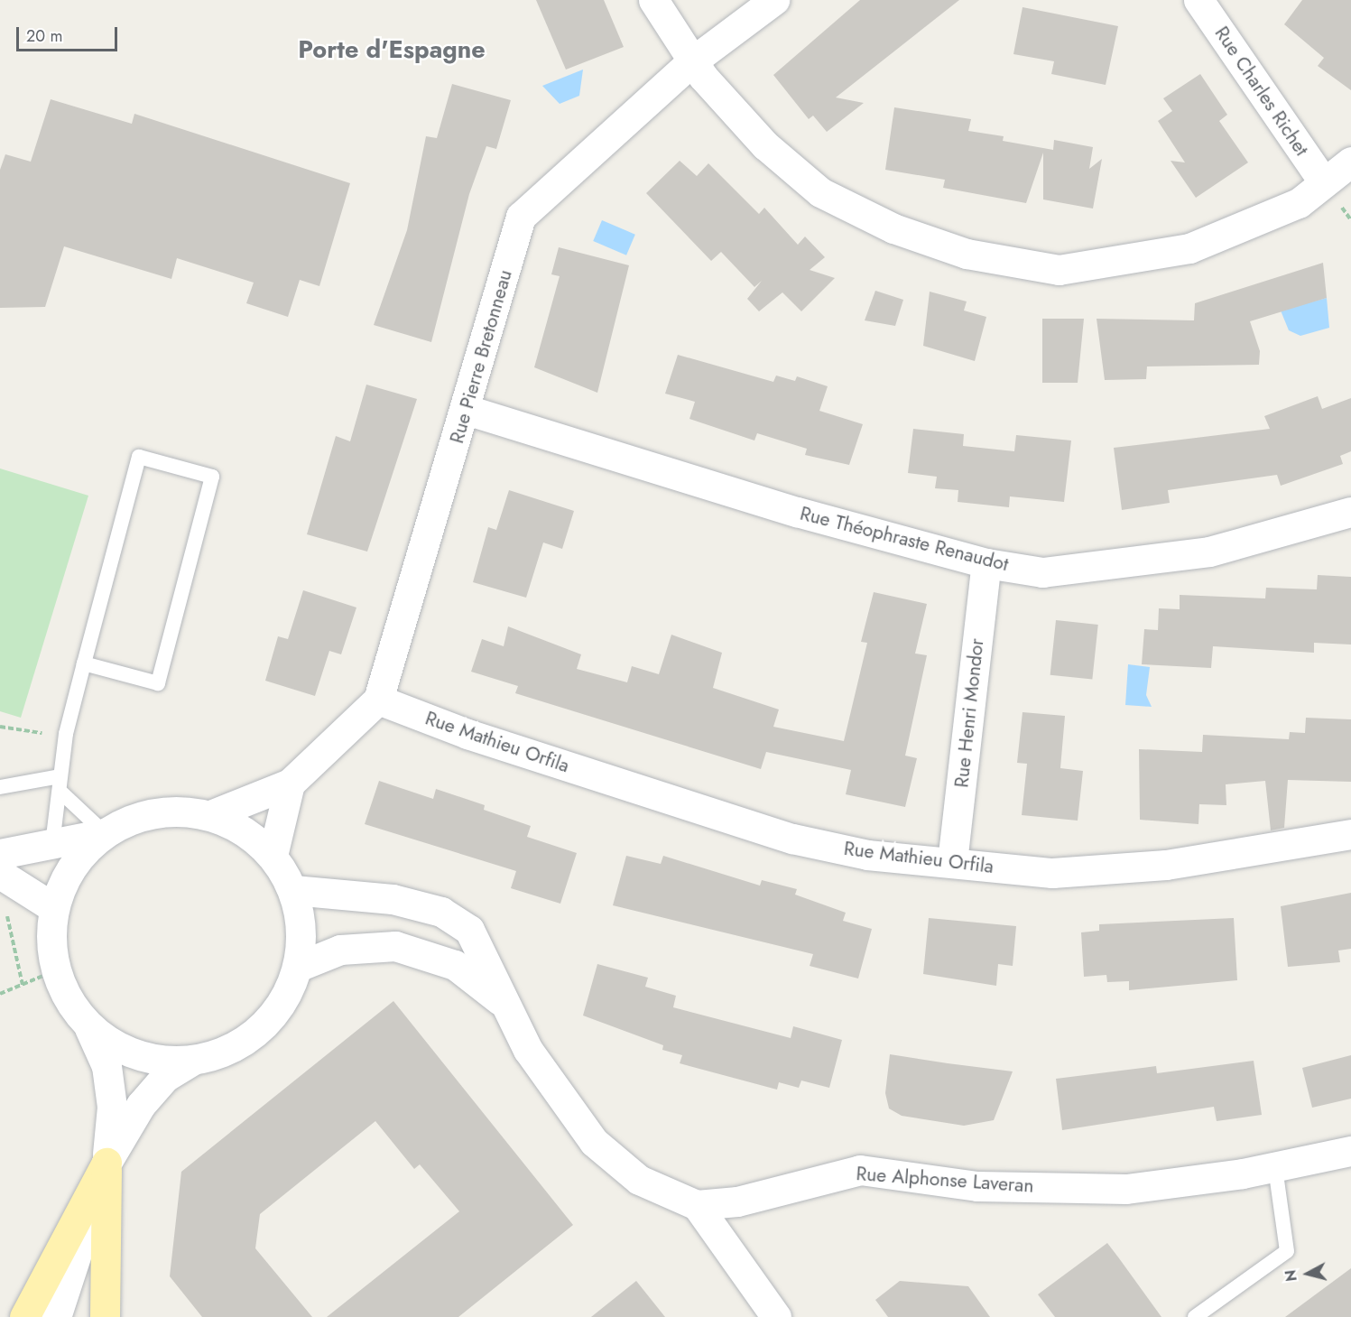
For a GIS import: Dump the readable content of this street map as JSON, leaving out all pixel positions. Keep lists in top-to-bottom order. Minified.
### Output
{"streets":{"street":["Rue Charles Richet","Rue Pierre Bretonneau","Rue Théophraste Renaudot","Rue Henri Mondor","Rue Mathieu Orfila","Rue Alphonse Laveran"]},"crossings":[["Rue Pierre Bretonneau","Rue Théophraste Renaudot"],["Rue Pierre Bretonneau","Rue Mathieu Orfila"],["Rue Théophraste Renaudot","Rue Henri Mondor"],["Rue Henri Mondor","Rue Mathieu Orfila"]],"districts":["Porte d'Espagne"],"scale_bar":"20 m","north":"left"}
